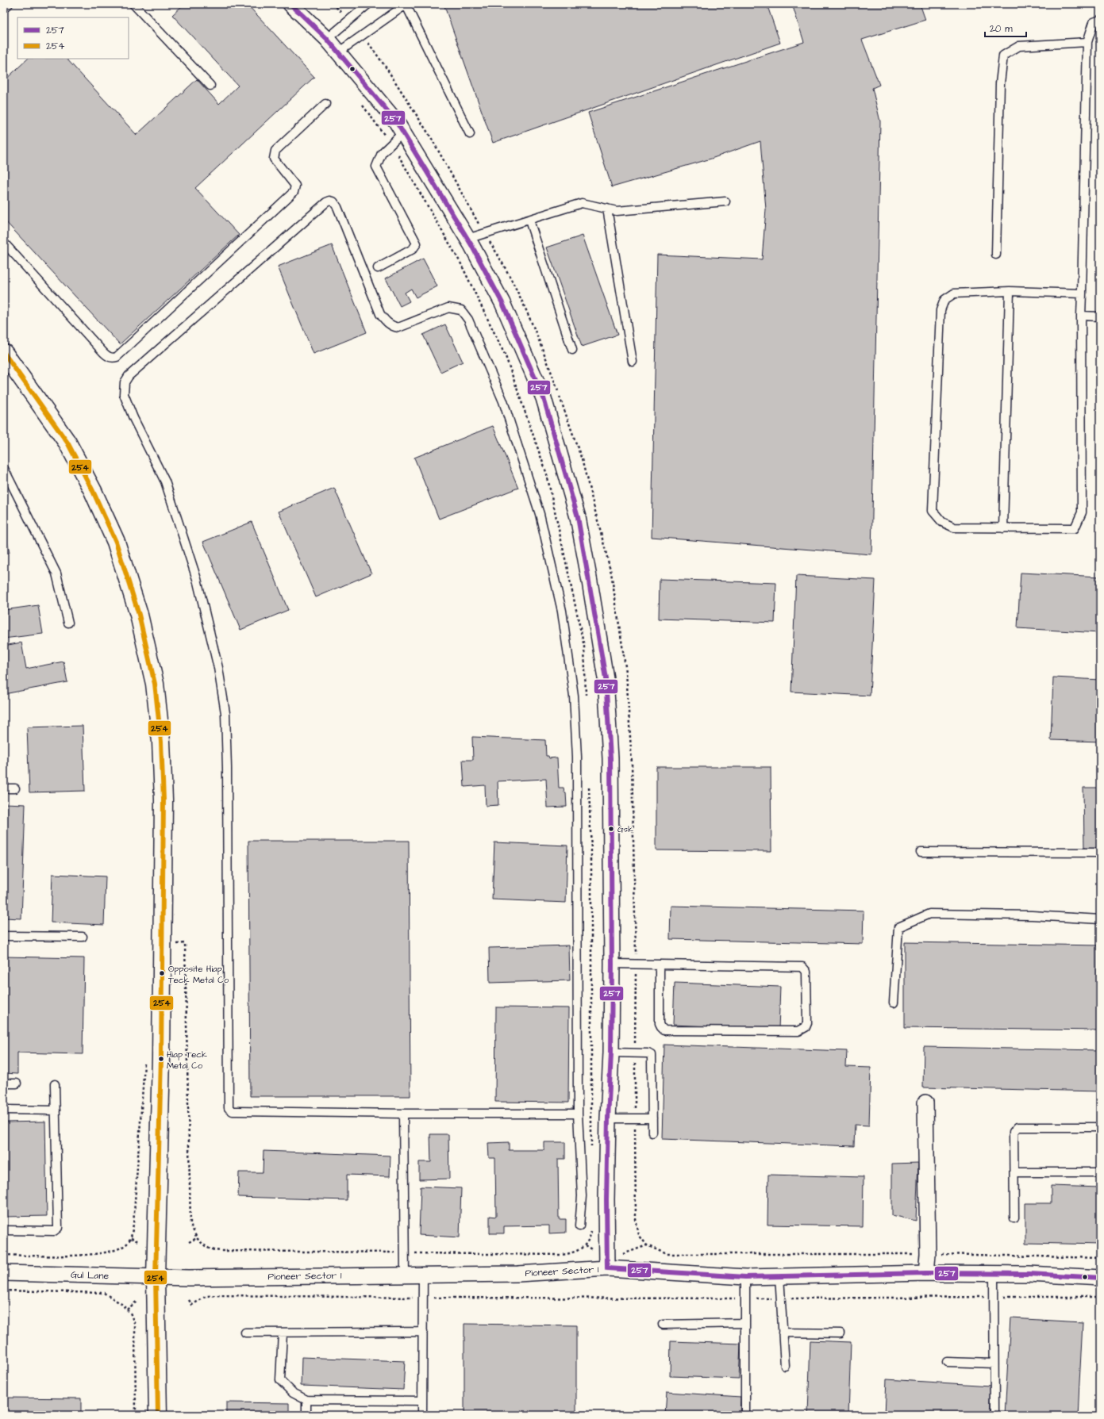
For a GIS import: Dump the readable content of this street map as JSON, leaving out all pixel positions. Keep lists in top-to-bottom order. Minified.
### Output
{"streets":{"street":["Pioneer Sector 1","Gul Lane"]},"crossings":[["Pioneer Sector 1","Gul Lane"]],"places":["Gsk","Opposite Hiap Teck Metal Co","Hiap Teck Metal Co"],"lines":["transit line 257","transit line 254"],"legend":["257","254"],"scale_bar":"20 m"}
